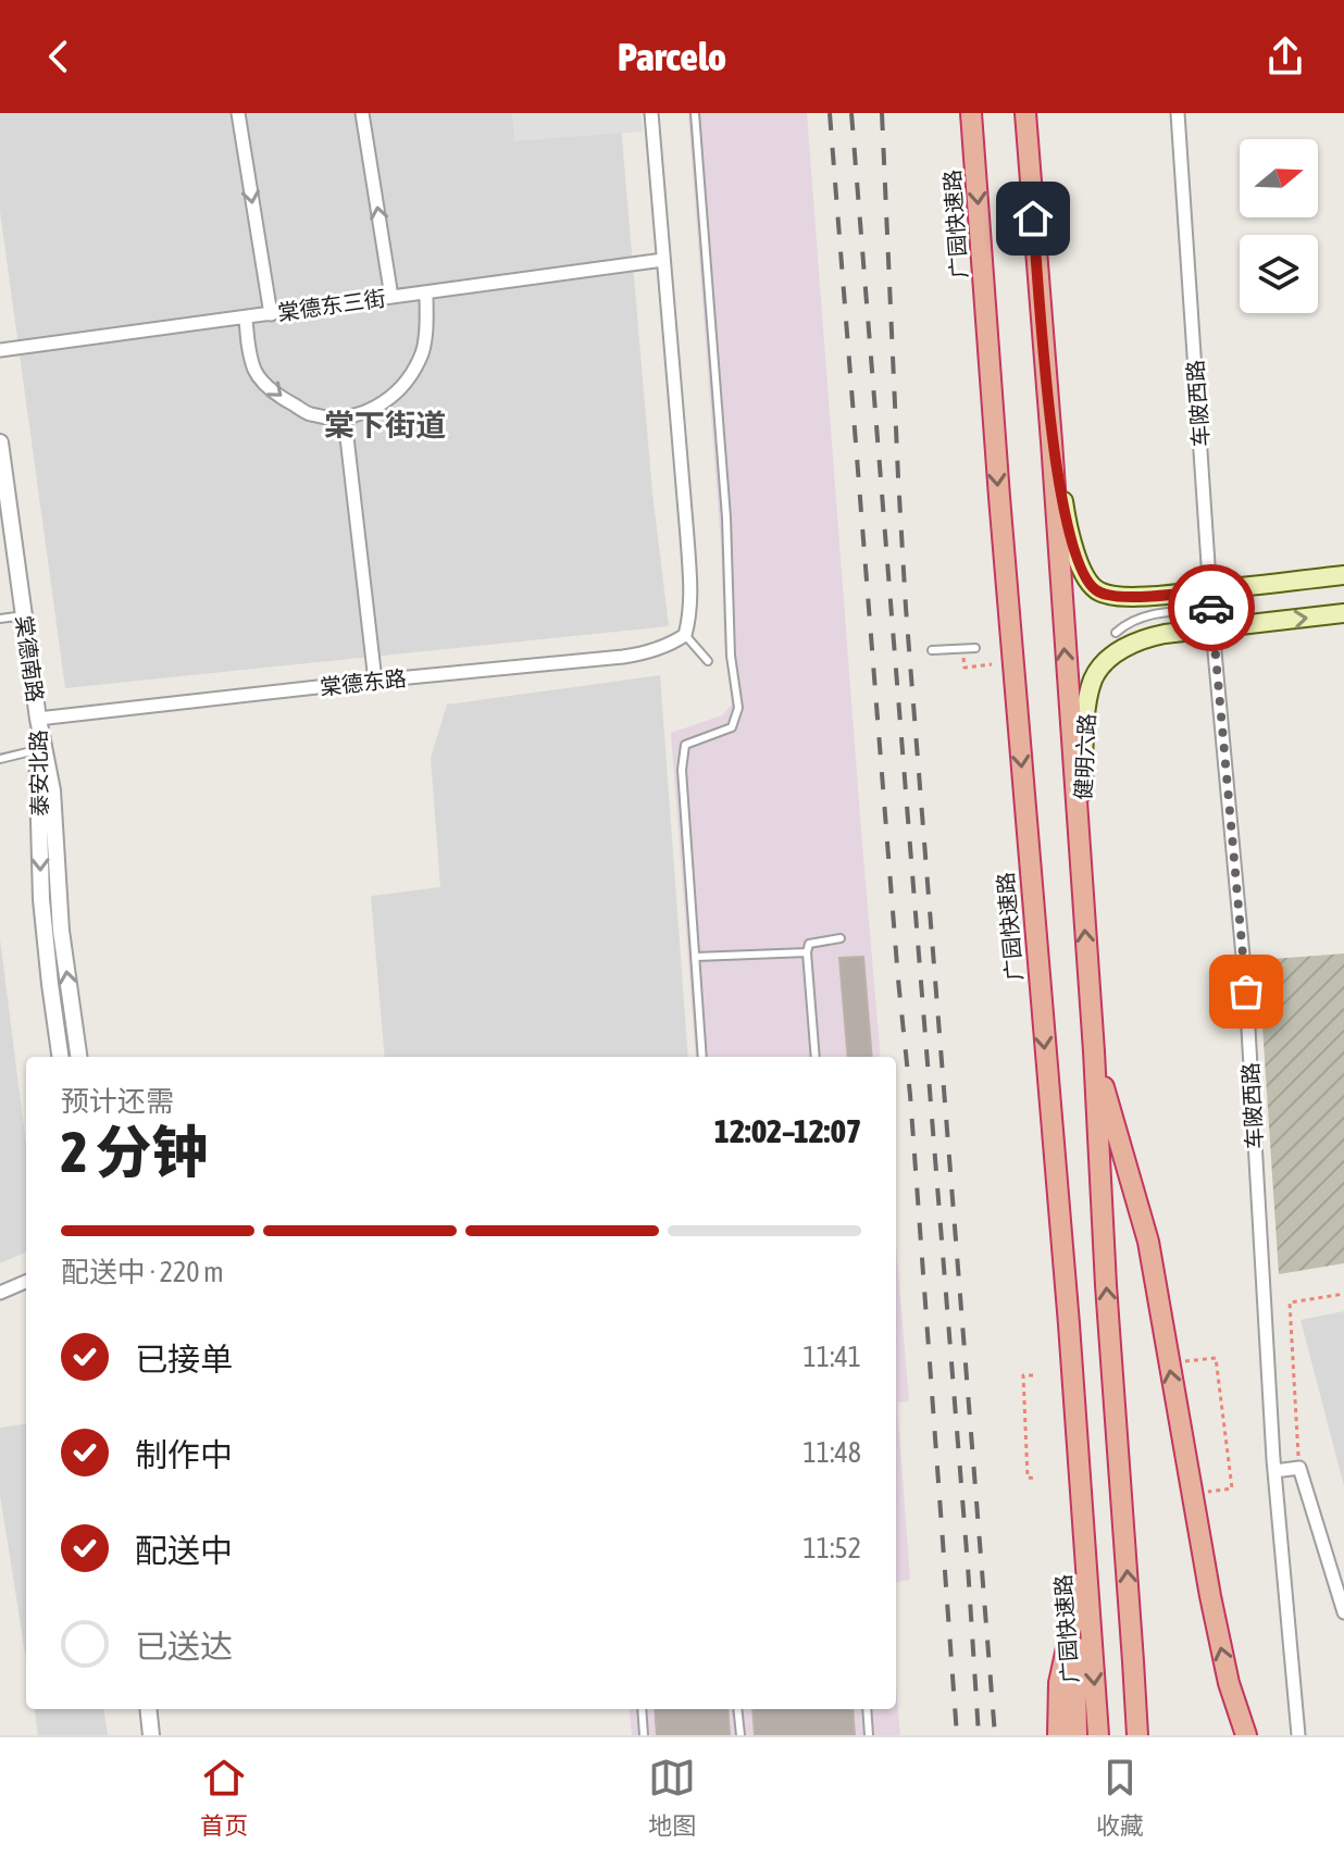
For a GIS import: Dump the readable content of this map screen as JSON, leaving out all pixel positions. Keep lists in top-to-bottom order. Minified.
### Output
{"streets":{"highway":["广园快速路"],"main road":["健明六路"],"street":["棠德东三街","车陂西路","棠德南路","棠德东路","泰安北路"]},"crossings":[["车陂西路","健明六路"],["棠德南路","棠德东路"],["棠德南路","泰安北路"],["棠德东路","泰安北路"]],"districts":["棠下街道"],"north":"right","page":{"header":"Parcelo","heading":["2 分钟","预计还需","12:02–12:07"],"bar":"配送中 · 220 m","list":[["已接单","11:41"],["制作中","11:48"],["配送中","11:52"],"已送达"],"tabs":["首页","地图","收藏"]}}
